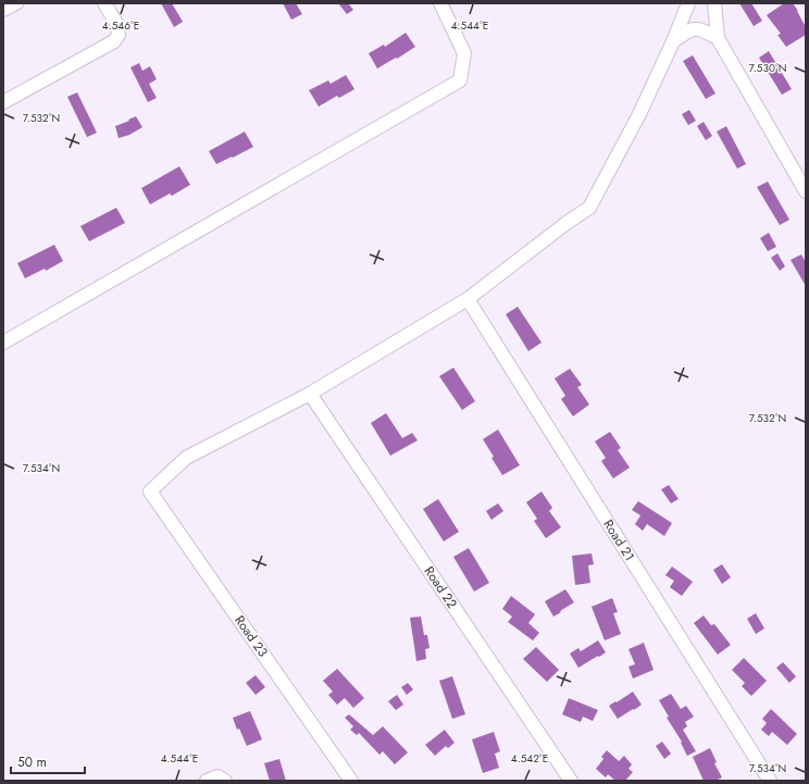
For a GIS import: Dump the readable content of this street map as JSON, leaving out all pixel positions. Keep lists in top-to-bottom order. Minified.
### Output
{"streets":{"street":["Road 21","Road 22","Road 23"]},"crossings":[["Road 22","Road 23"]],"scale_bar":"50 m","coordinates":["4.546°E","4.544°E","7.530°N","7.532°N","7.534°N","4.542°E"]}
